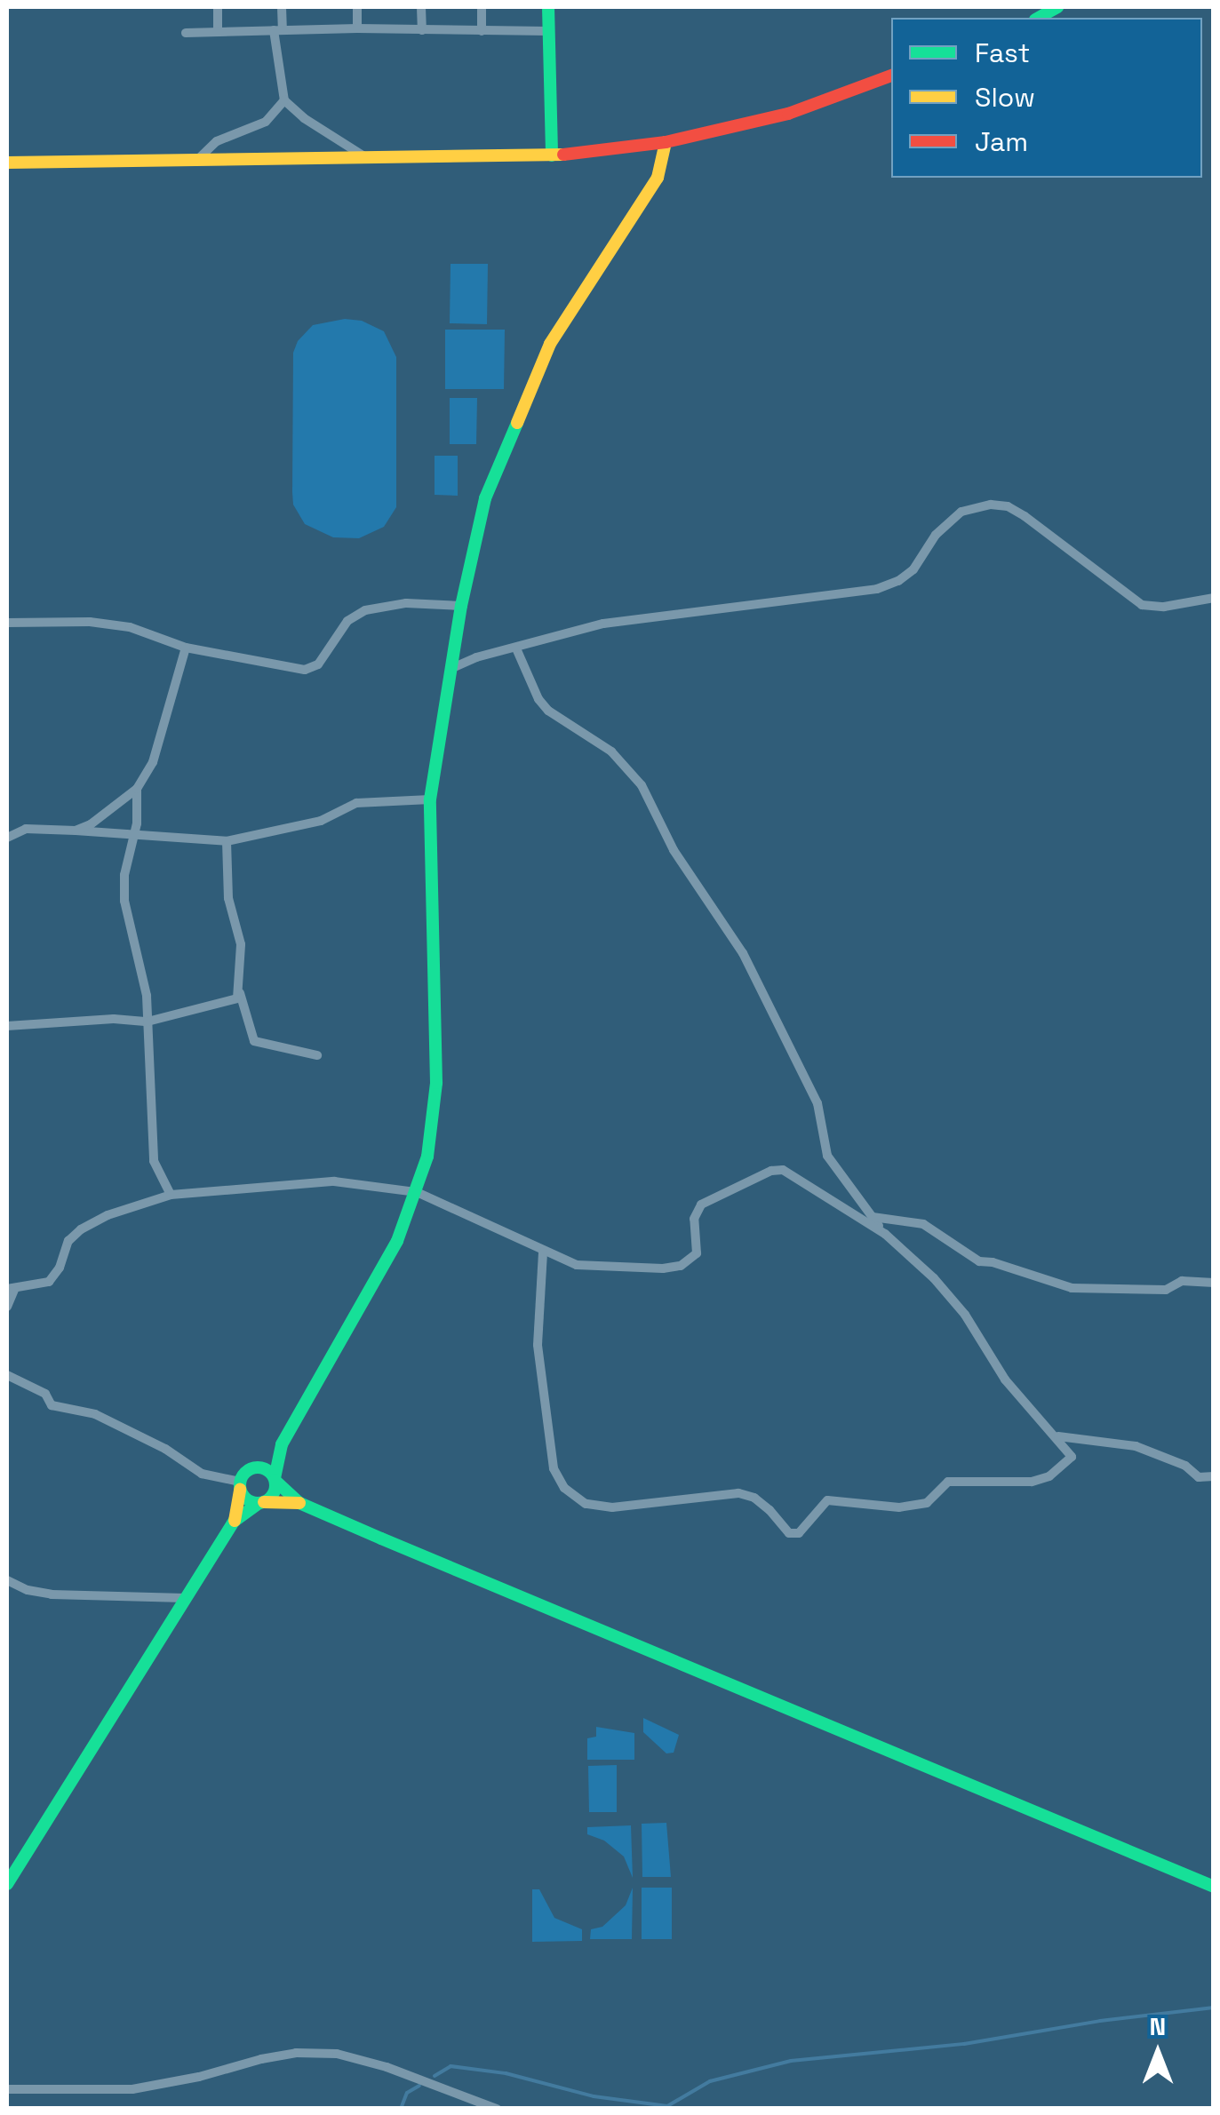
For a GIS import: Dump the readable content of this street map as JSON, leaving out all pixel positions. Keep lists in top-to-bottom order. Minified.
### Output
{"legend":["Fast","Slow","Jam"],"north":"top"}
